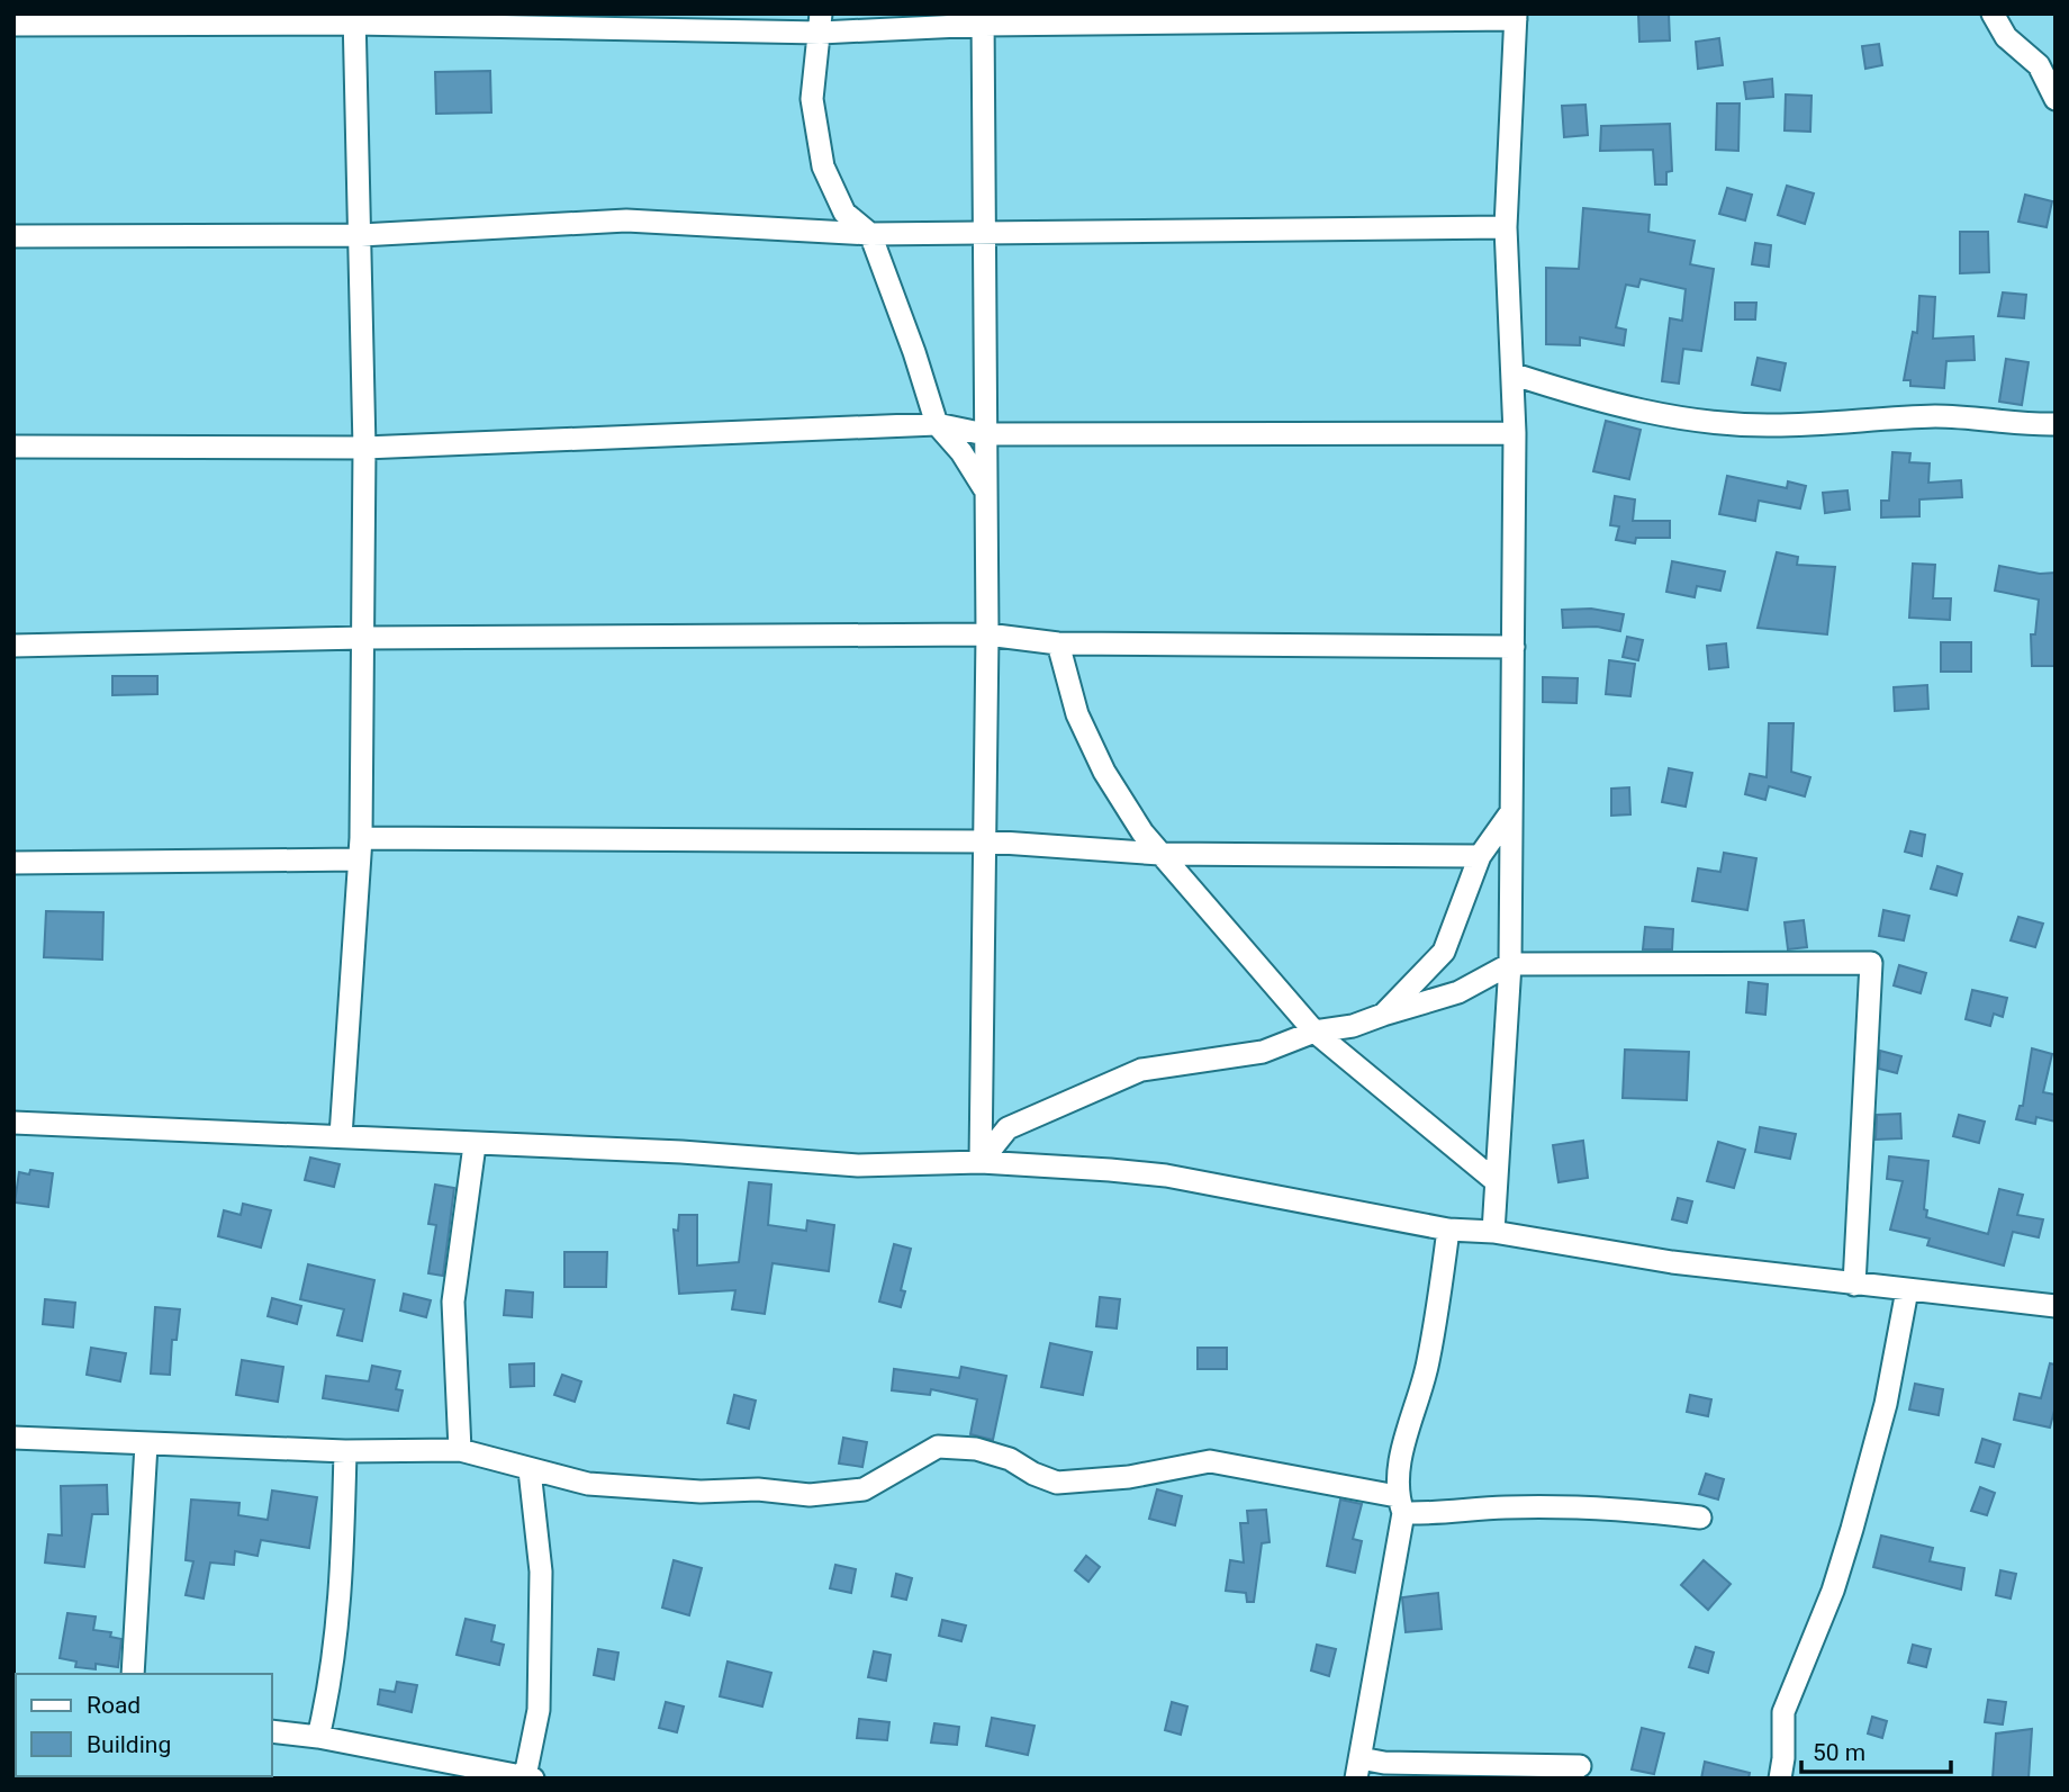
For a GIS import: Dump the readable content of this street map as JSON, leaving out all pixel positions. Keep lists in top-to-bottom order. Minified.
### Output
{"legend":["Road","Building"],"scale_bar":"50 m"}
